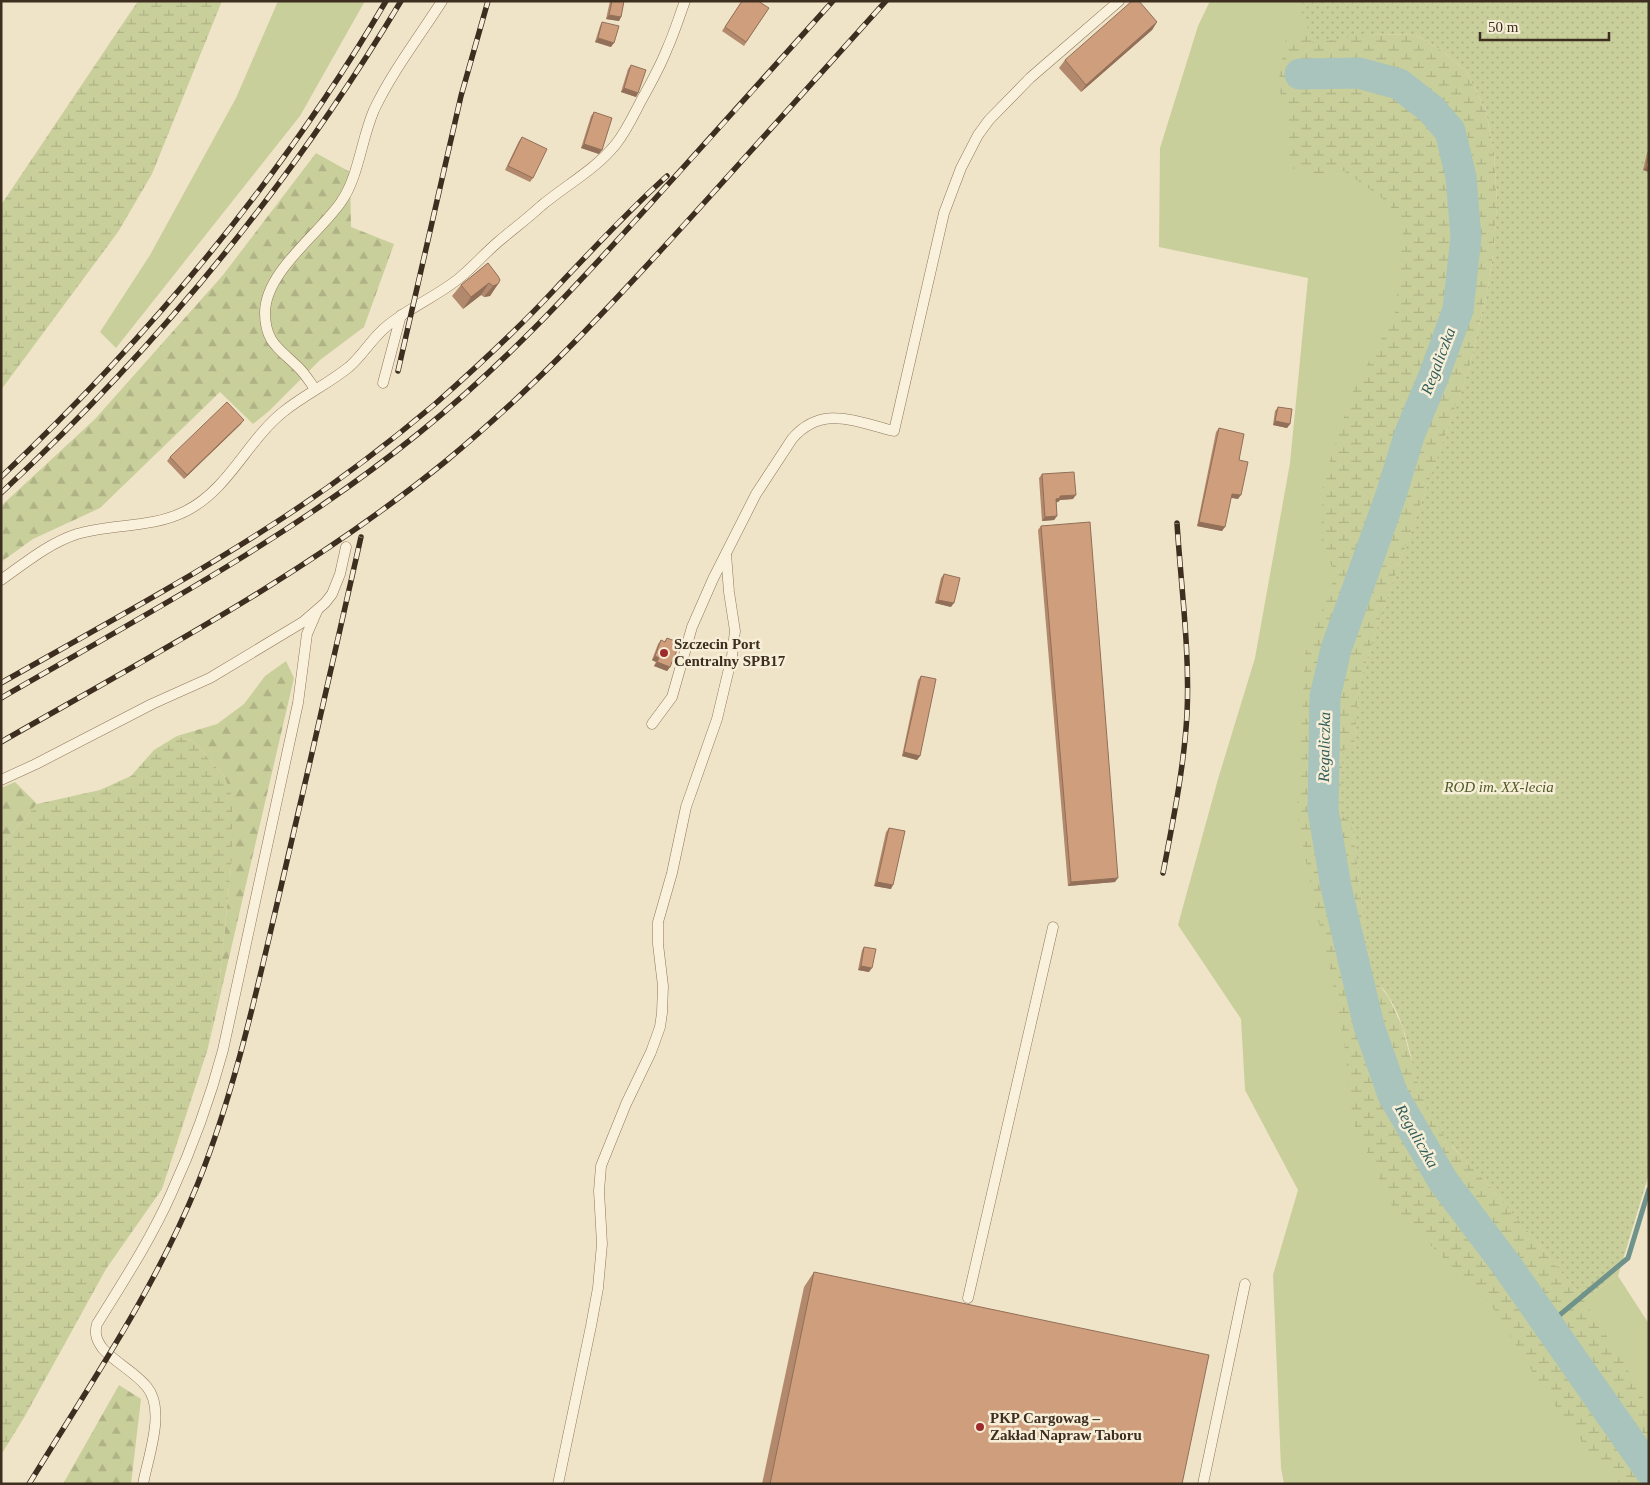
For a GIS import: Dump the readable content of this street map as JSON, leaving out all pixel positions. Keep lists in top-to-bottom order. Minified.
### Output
{"water":["Regaliczka"],"parks":["ROD im. XX-lecia"],"places":["Szczecin Port Centralny SPB17","PKP Cargowag – Zakład Napraw Taboru"],"scale_bar":"50 m"}
